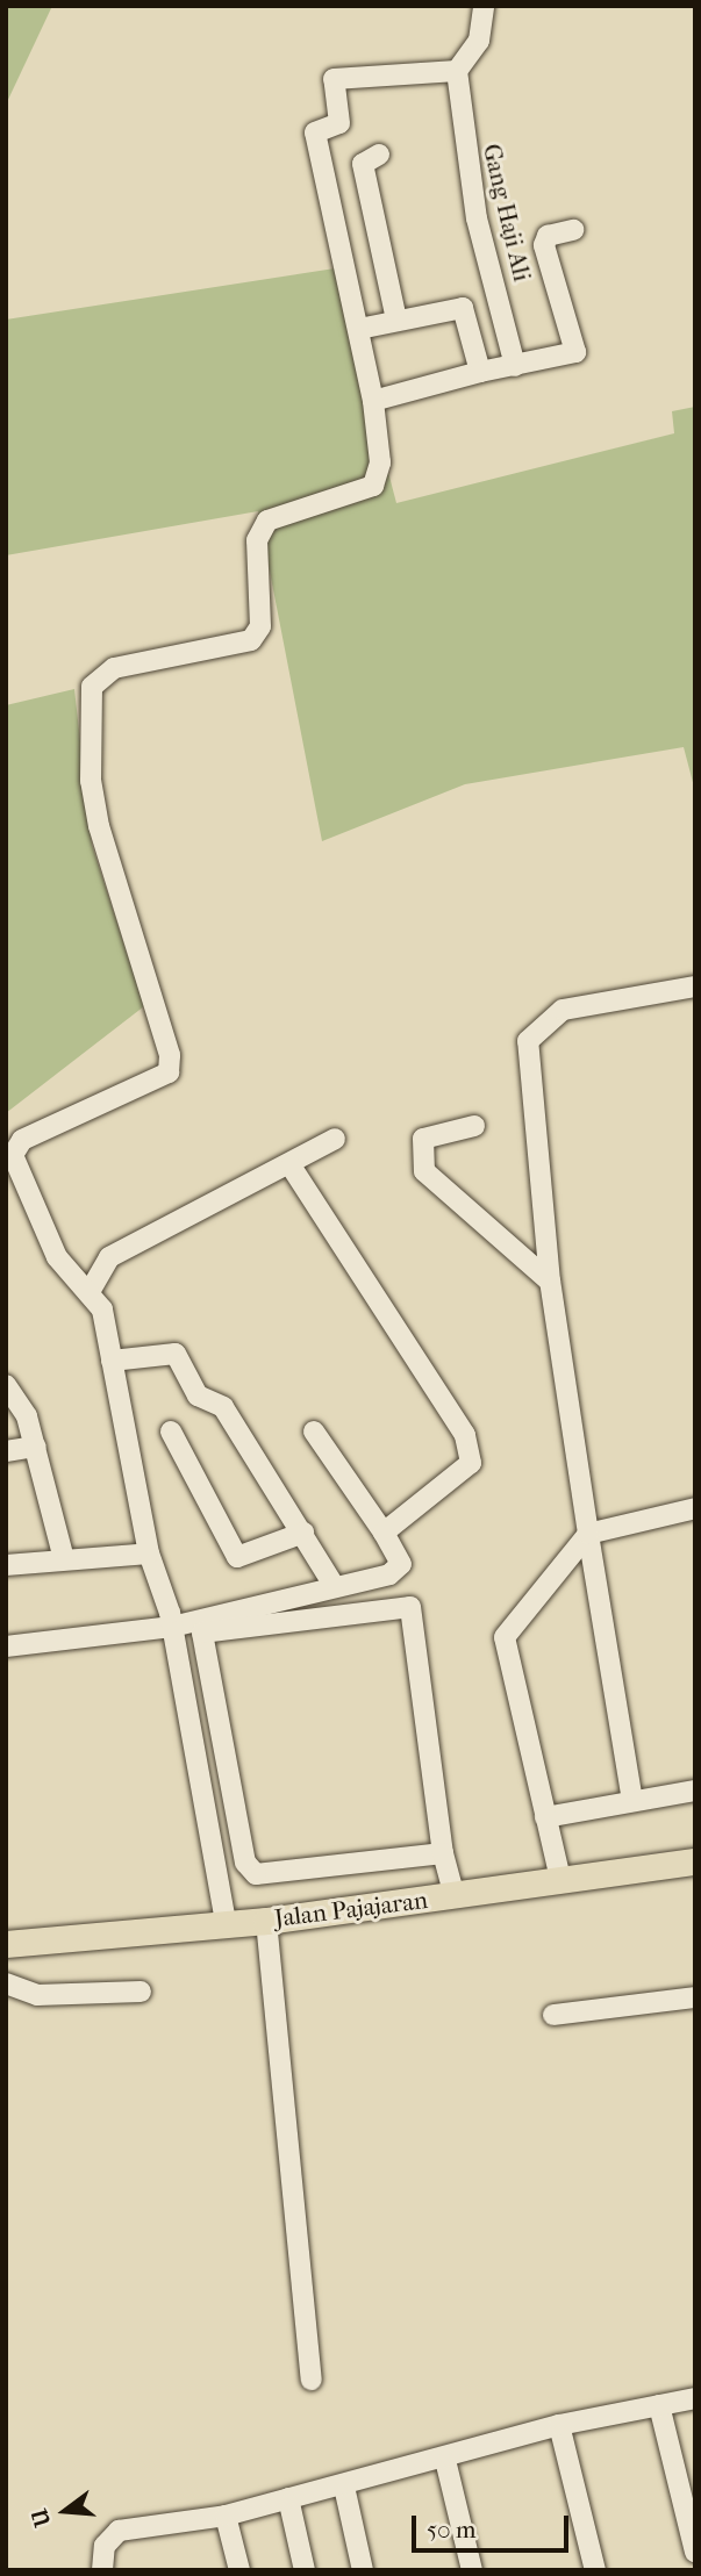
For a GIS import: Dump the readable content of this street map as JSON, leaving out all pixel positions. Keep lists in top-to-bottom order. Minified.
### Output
{"streets":{"main road":["Jalan Pajajaran"],"street":["Gang Haji Ali"]},"scale_bar":"50 m","north":"left"}
